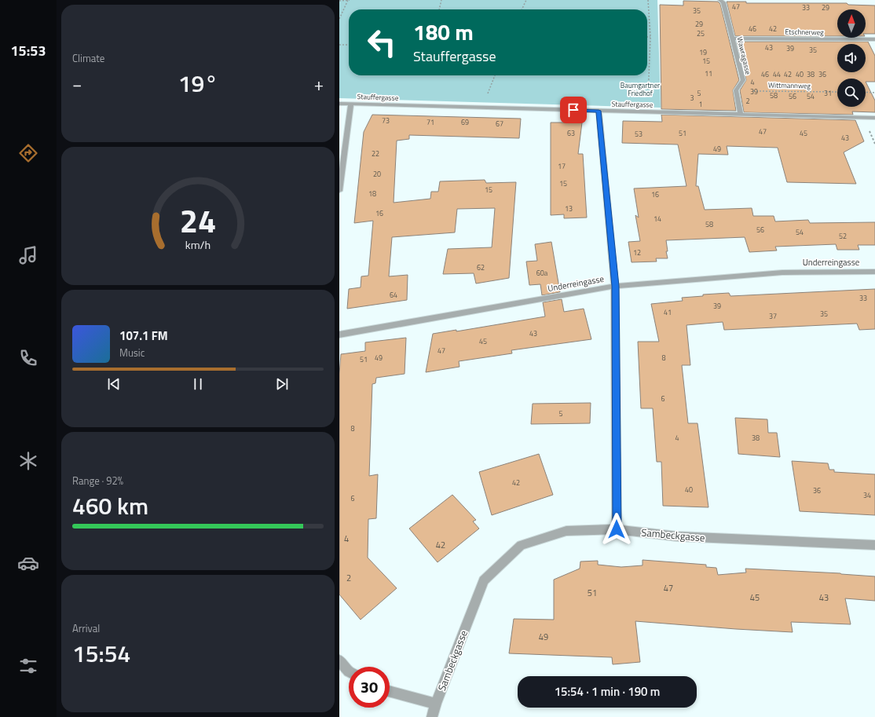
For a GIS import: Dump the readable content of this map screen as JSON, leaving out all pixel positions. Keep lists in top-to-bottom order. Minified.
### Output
{"streets":{"street":["Etschnerweg","Wawragasse","Stauffergasse","Underreingasse","Sambeckgasse"],"path":["Wittmannweg"]},"crossings":[["Etschnerweg","Wawragasse"],["Wawragasse","Wittmannweg"]],"parks":["Baumgartner Friedhof"],"house_numbers":["47","33","29","35","29","46","42","25","43","39","35","19","15","11","46","44","42","40","38","36","4","39","5","31","58","56","54","3","2","1","73","71","69","67","47","63","51","45","53","43","49","22","17","20","15","15","18","16","13","16","14","58","56","54","52","12","62","60a","64","33","39","41","35","37","43","45","47","49","8","51","6","5","8","4","38","42","40","36","34","6","4","42","2","47","51","45","43","49"],"north":"top","page":{"tabs":"15:53","tile":["Climate",["Range · 92%","460 km"],["Arrival","15:54"]],"turn":["180 m","Stauffergasse"],"heat":["−","19°","+"],"song":["107.1 FM","Music"],"limit":"30","trip":"15:54 · 1 min · 190 m","gauge":["24","km/h"]}}
